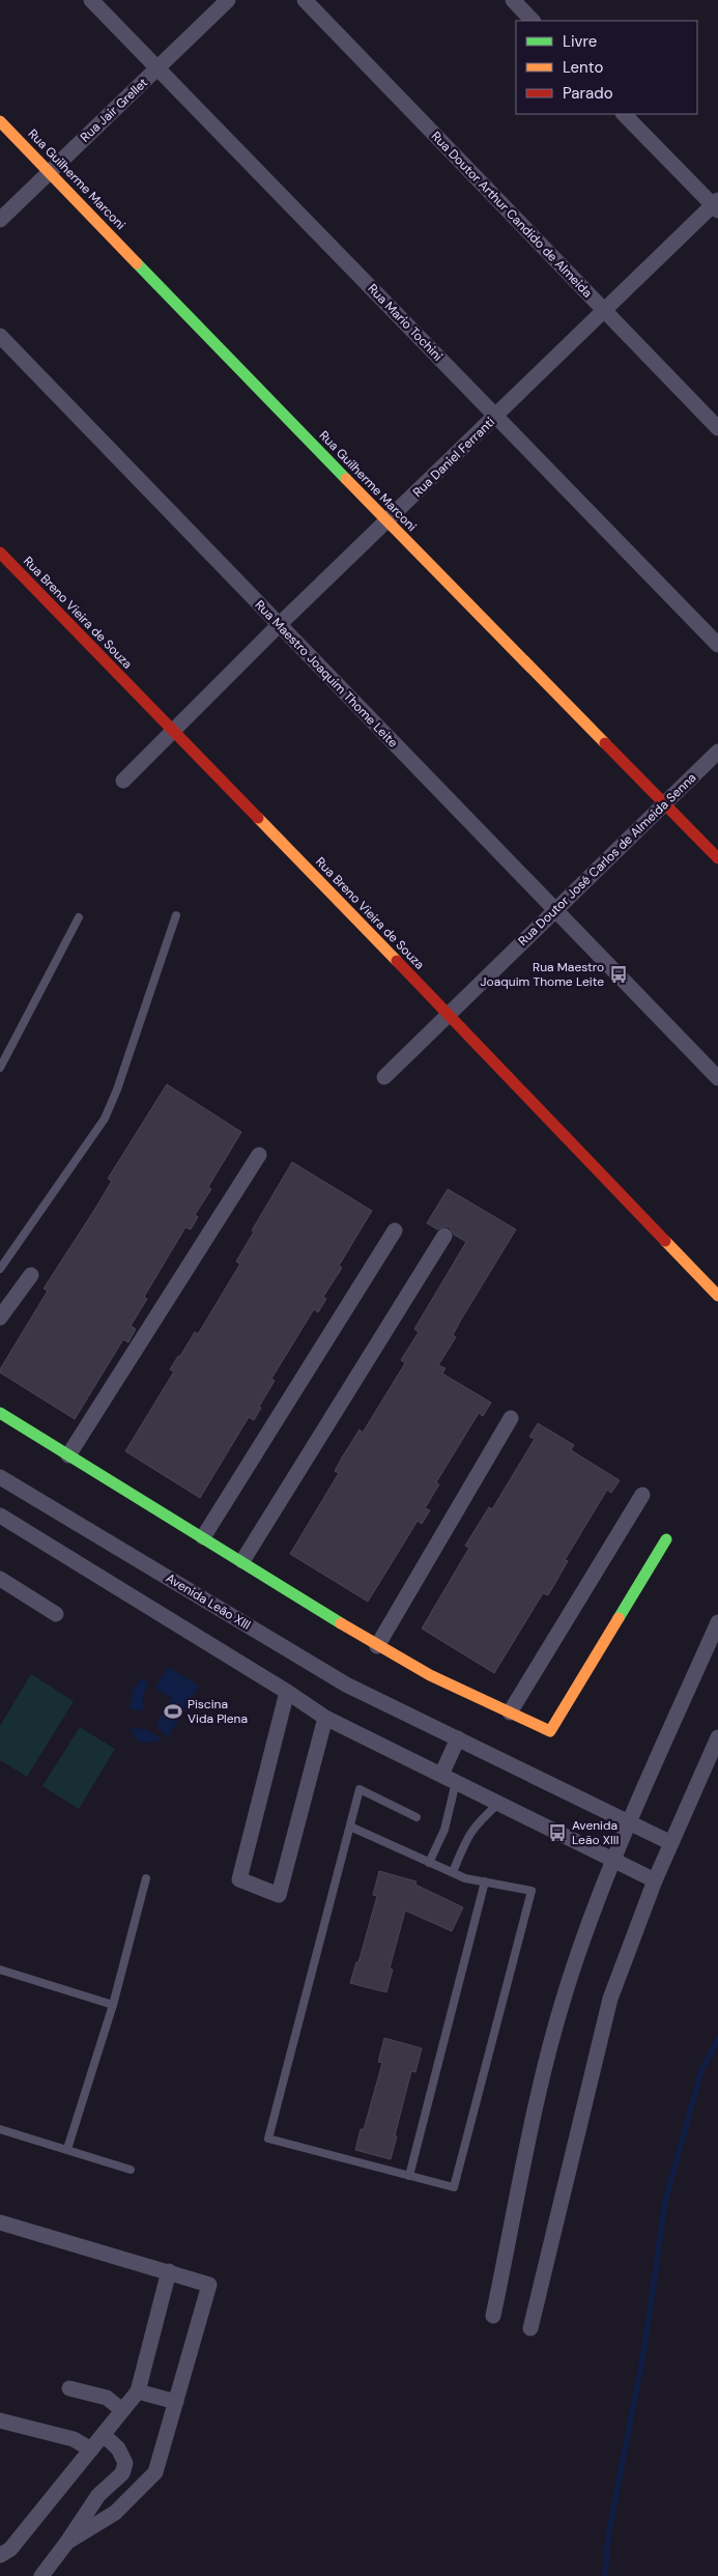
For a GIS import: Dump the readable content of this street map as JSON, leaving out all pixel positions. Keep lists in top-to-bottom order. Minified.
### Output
{"streets":{"street":["Rua Jair Grellet","Rua Guilherme Marconi","Rua Doutor Arthur Candido de Almeida","Rua Mario Tochini","Rua Daniel Ferranti","Rua Breno Vieira de Souza","Rua Maestro Joaquim Thome Leite","Rua Doutor José Carlos de Almeida Senna","Avenida Leão XIII"]},"crossings":[["Rua Jair Grellet","Rua Guilherme Marconi"],["Rua Jair Grellet","Rua Mario Tochini"],["Rua Guilherme Marconi","Rua Daniel Ferranti"],["Rua Guilherme Marconi","Rua Doutor José Carlos de Almeida Senna"],["Rua Doutor Arthur Candido de Almeida","Rua Daniel Ferranti"],["Rua Mario Tochini","Rua Daniel Ferranti"],["Rua Daniel Ferranti","Rua Breno Vieira de Souza"],["Rua Daniel Ferranti","Rua Maestro Joaquim Thome Leite"],["Rua Breno Vieira de Souza","Rua Doutor José Carlos de Almeida Senna"],["Rua Maestro Joaquim Thome Leite","Rua Doutor José Carlos de Almeida Senna"]],"places":{"bus stop":["Rua Maestro Joaquim Thome Leite","Avenida Leão XIII"],"sports":["Piscina Vida Plena"]},"legend":["Livre","Lento","Parado"]}
